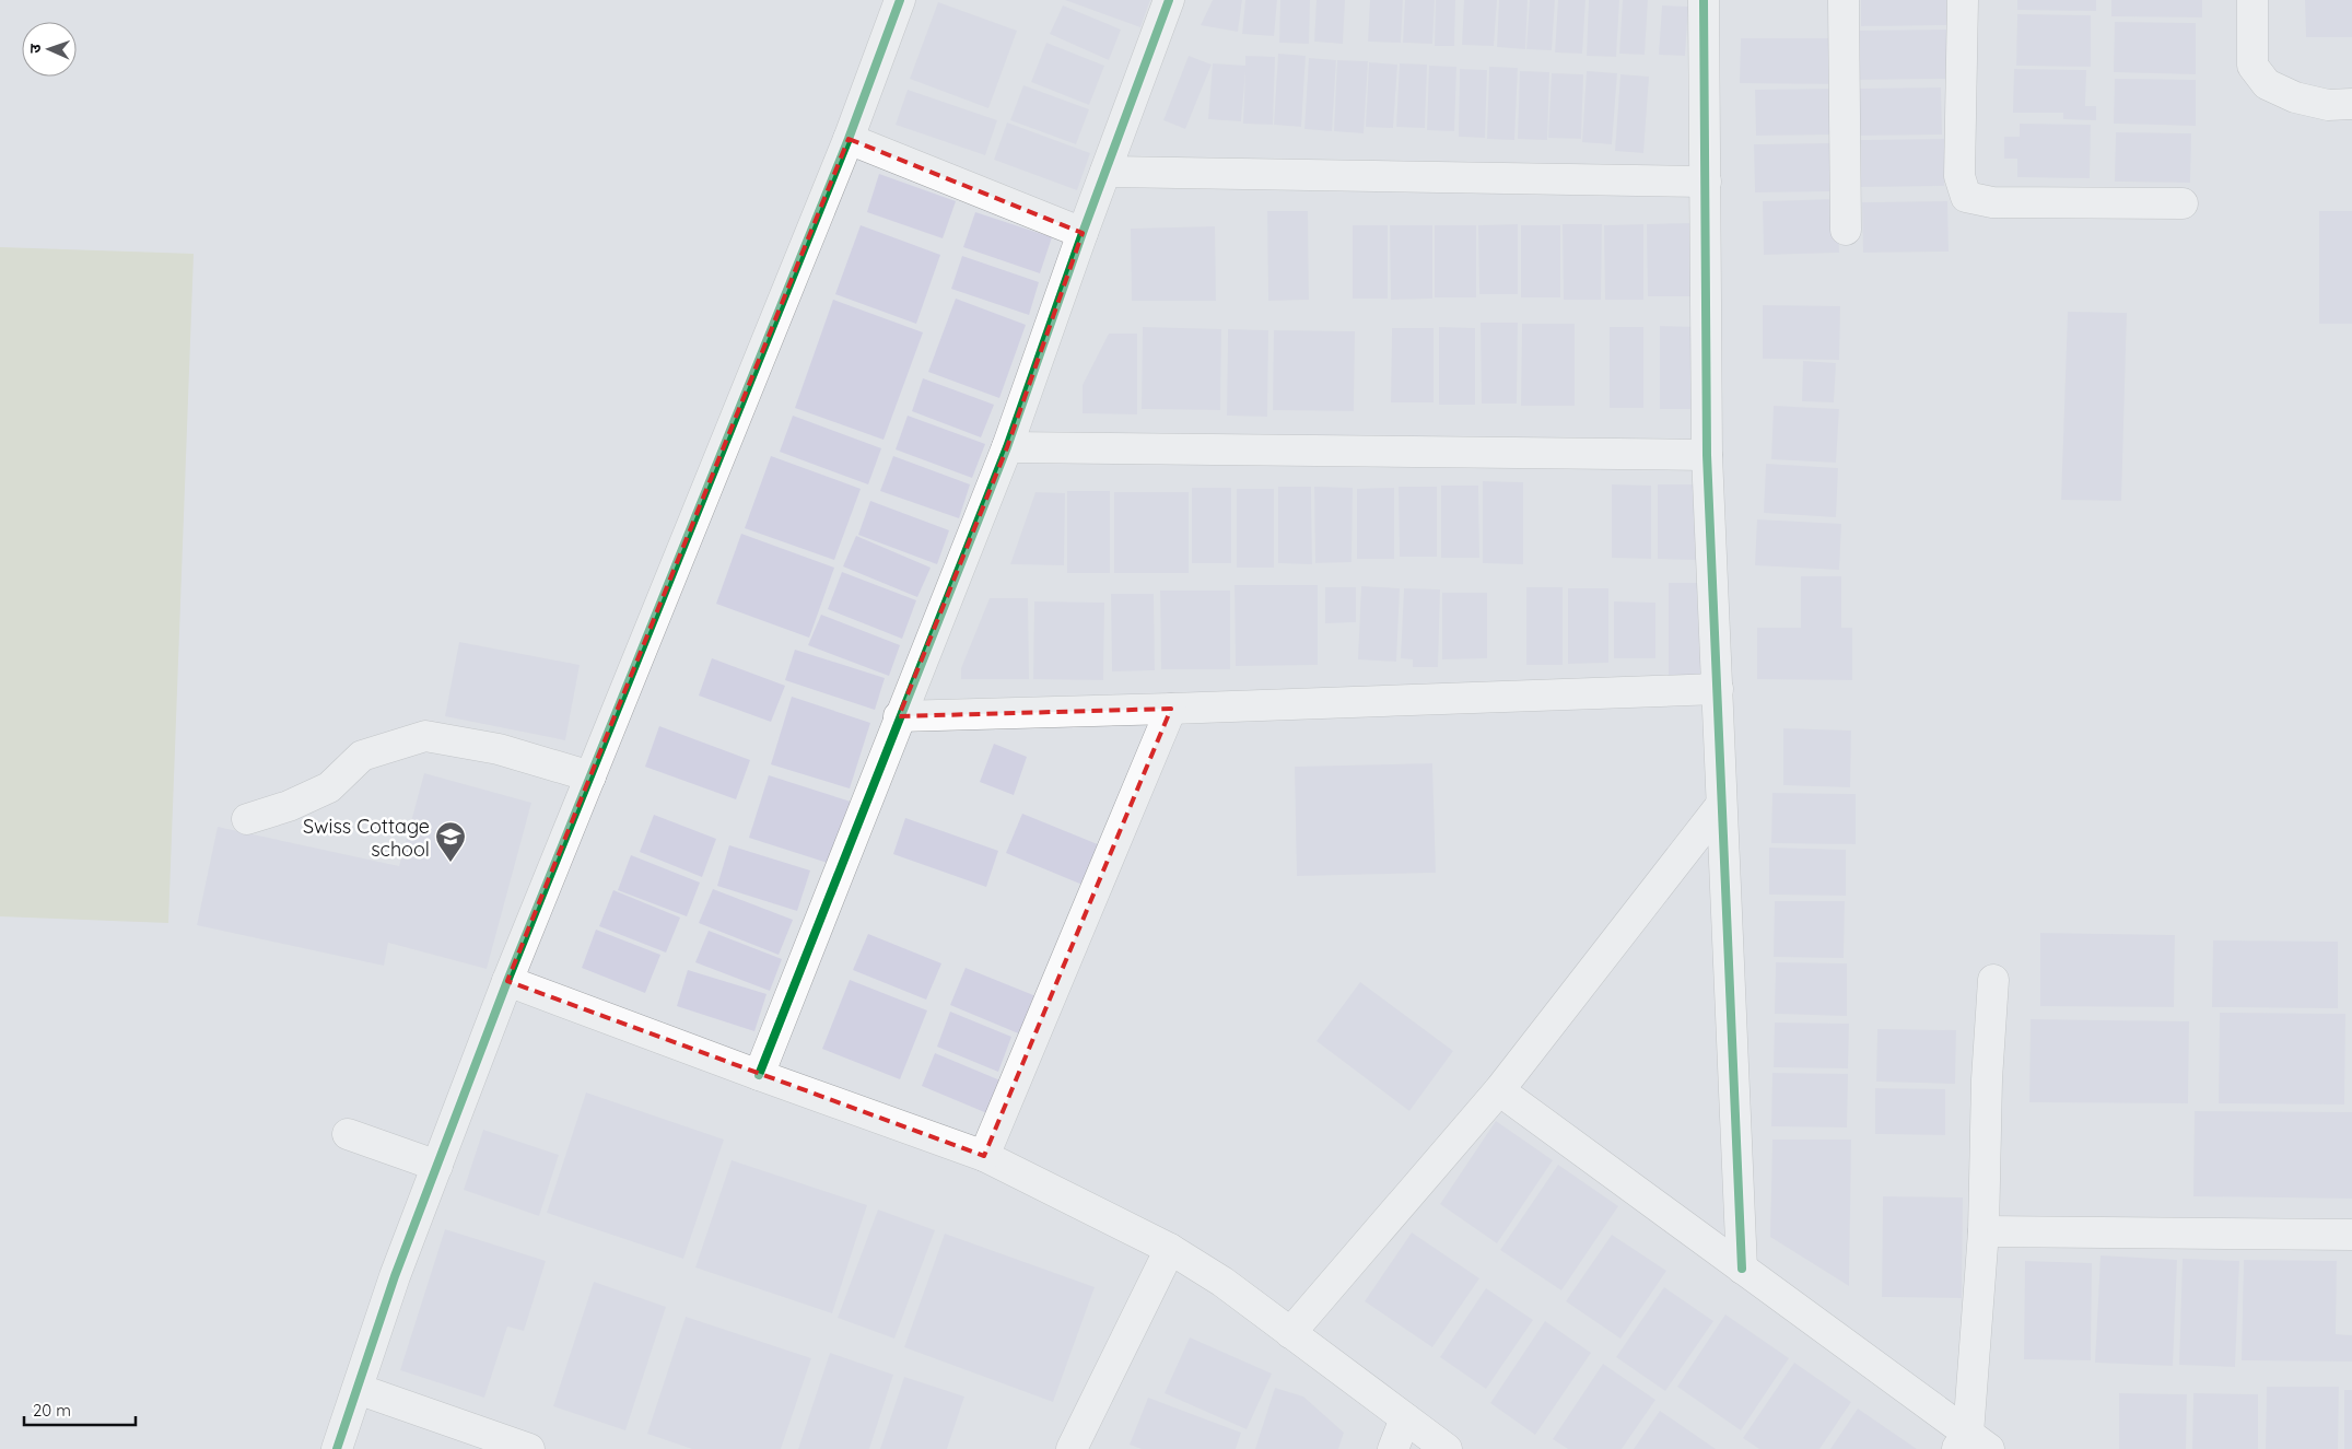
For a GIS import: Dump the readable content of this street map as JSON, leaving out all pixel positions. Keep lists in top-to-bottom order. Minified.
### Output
{"places":{"school or university":["Swiss Cottage school"]},"scale_bar":"20 m","north":"left"}
